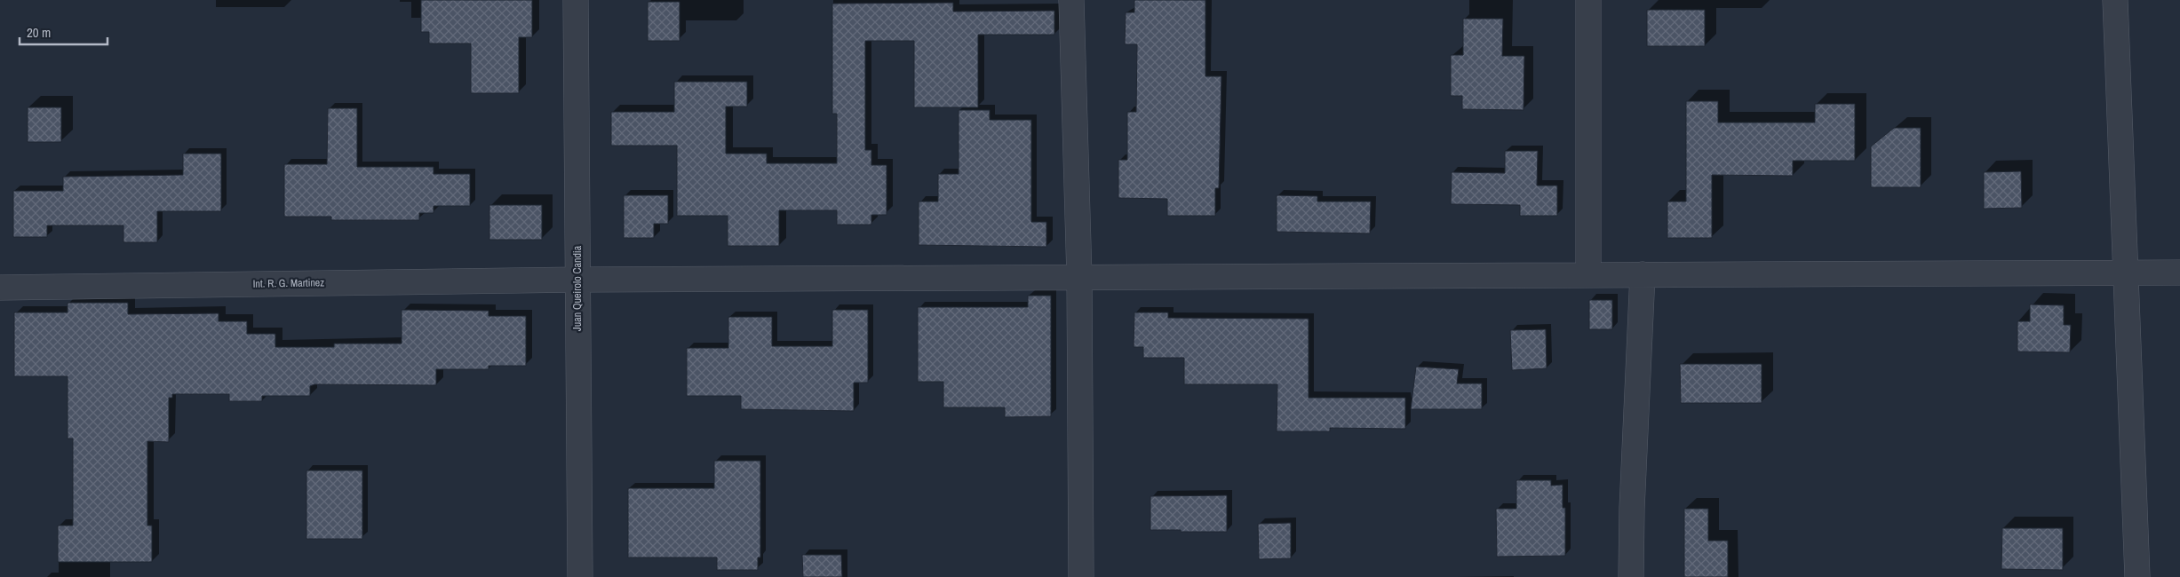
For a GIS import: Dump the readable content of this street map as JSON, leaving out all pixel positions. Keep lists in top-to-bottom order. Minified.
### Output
{"streets":{"street":["Int. R. G. Martinez","Juan Queirolo Candia"]},"crossings":[["Int. R. G. Martinez","Juan Queirolo Candia"]],"scale_bar":"20 m"}
